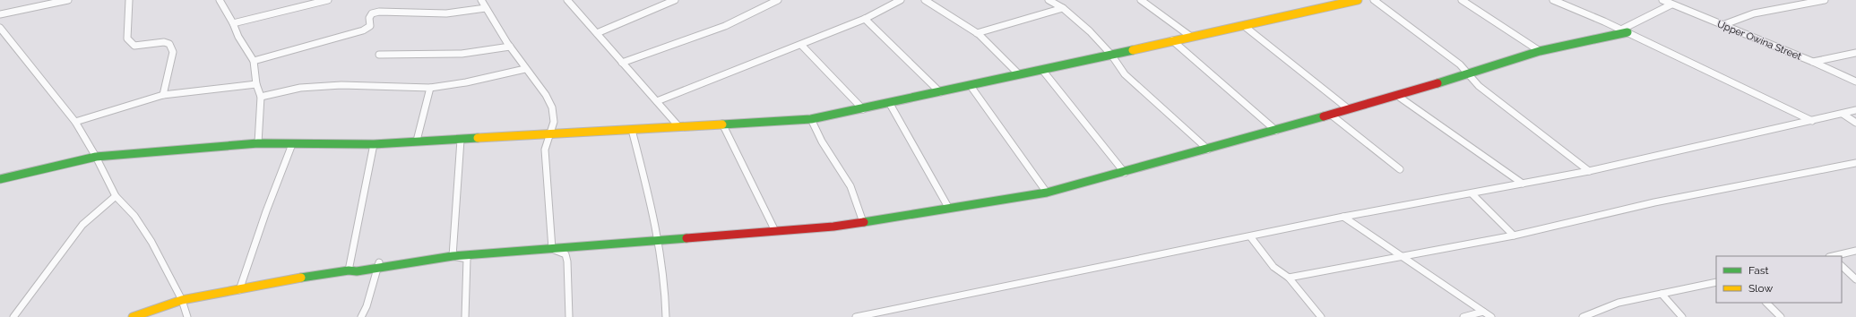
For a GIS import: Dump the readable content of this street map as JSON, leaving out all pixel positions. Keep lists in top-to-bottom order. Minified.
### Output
{"streets":{"street":["Upper Owina Street"]},"legend":["Fast","Slow"]}
